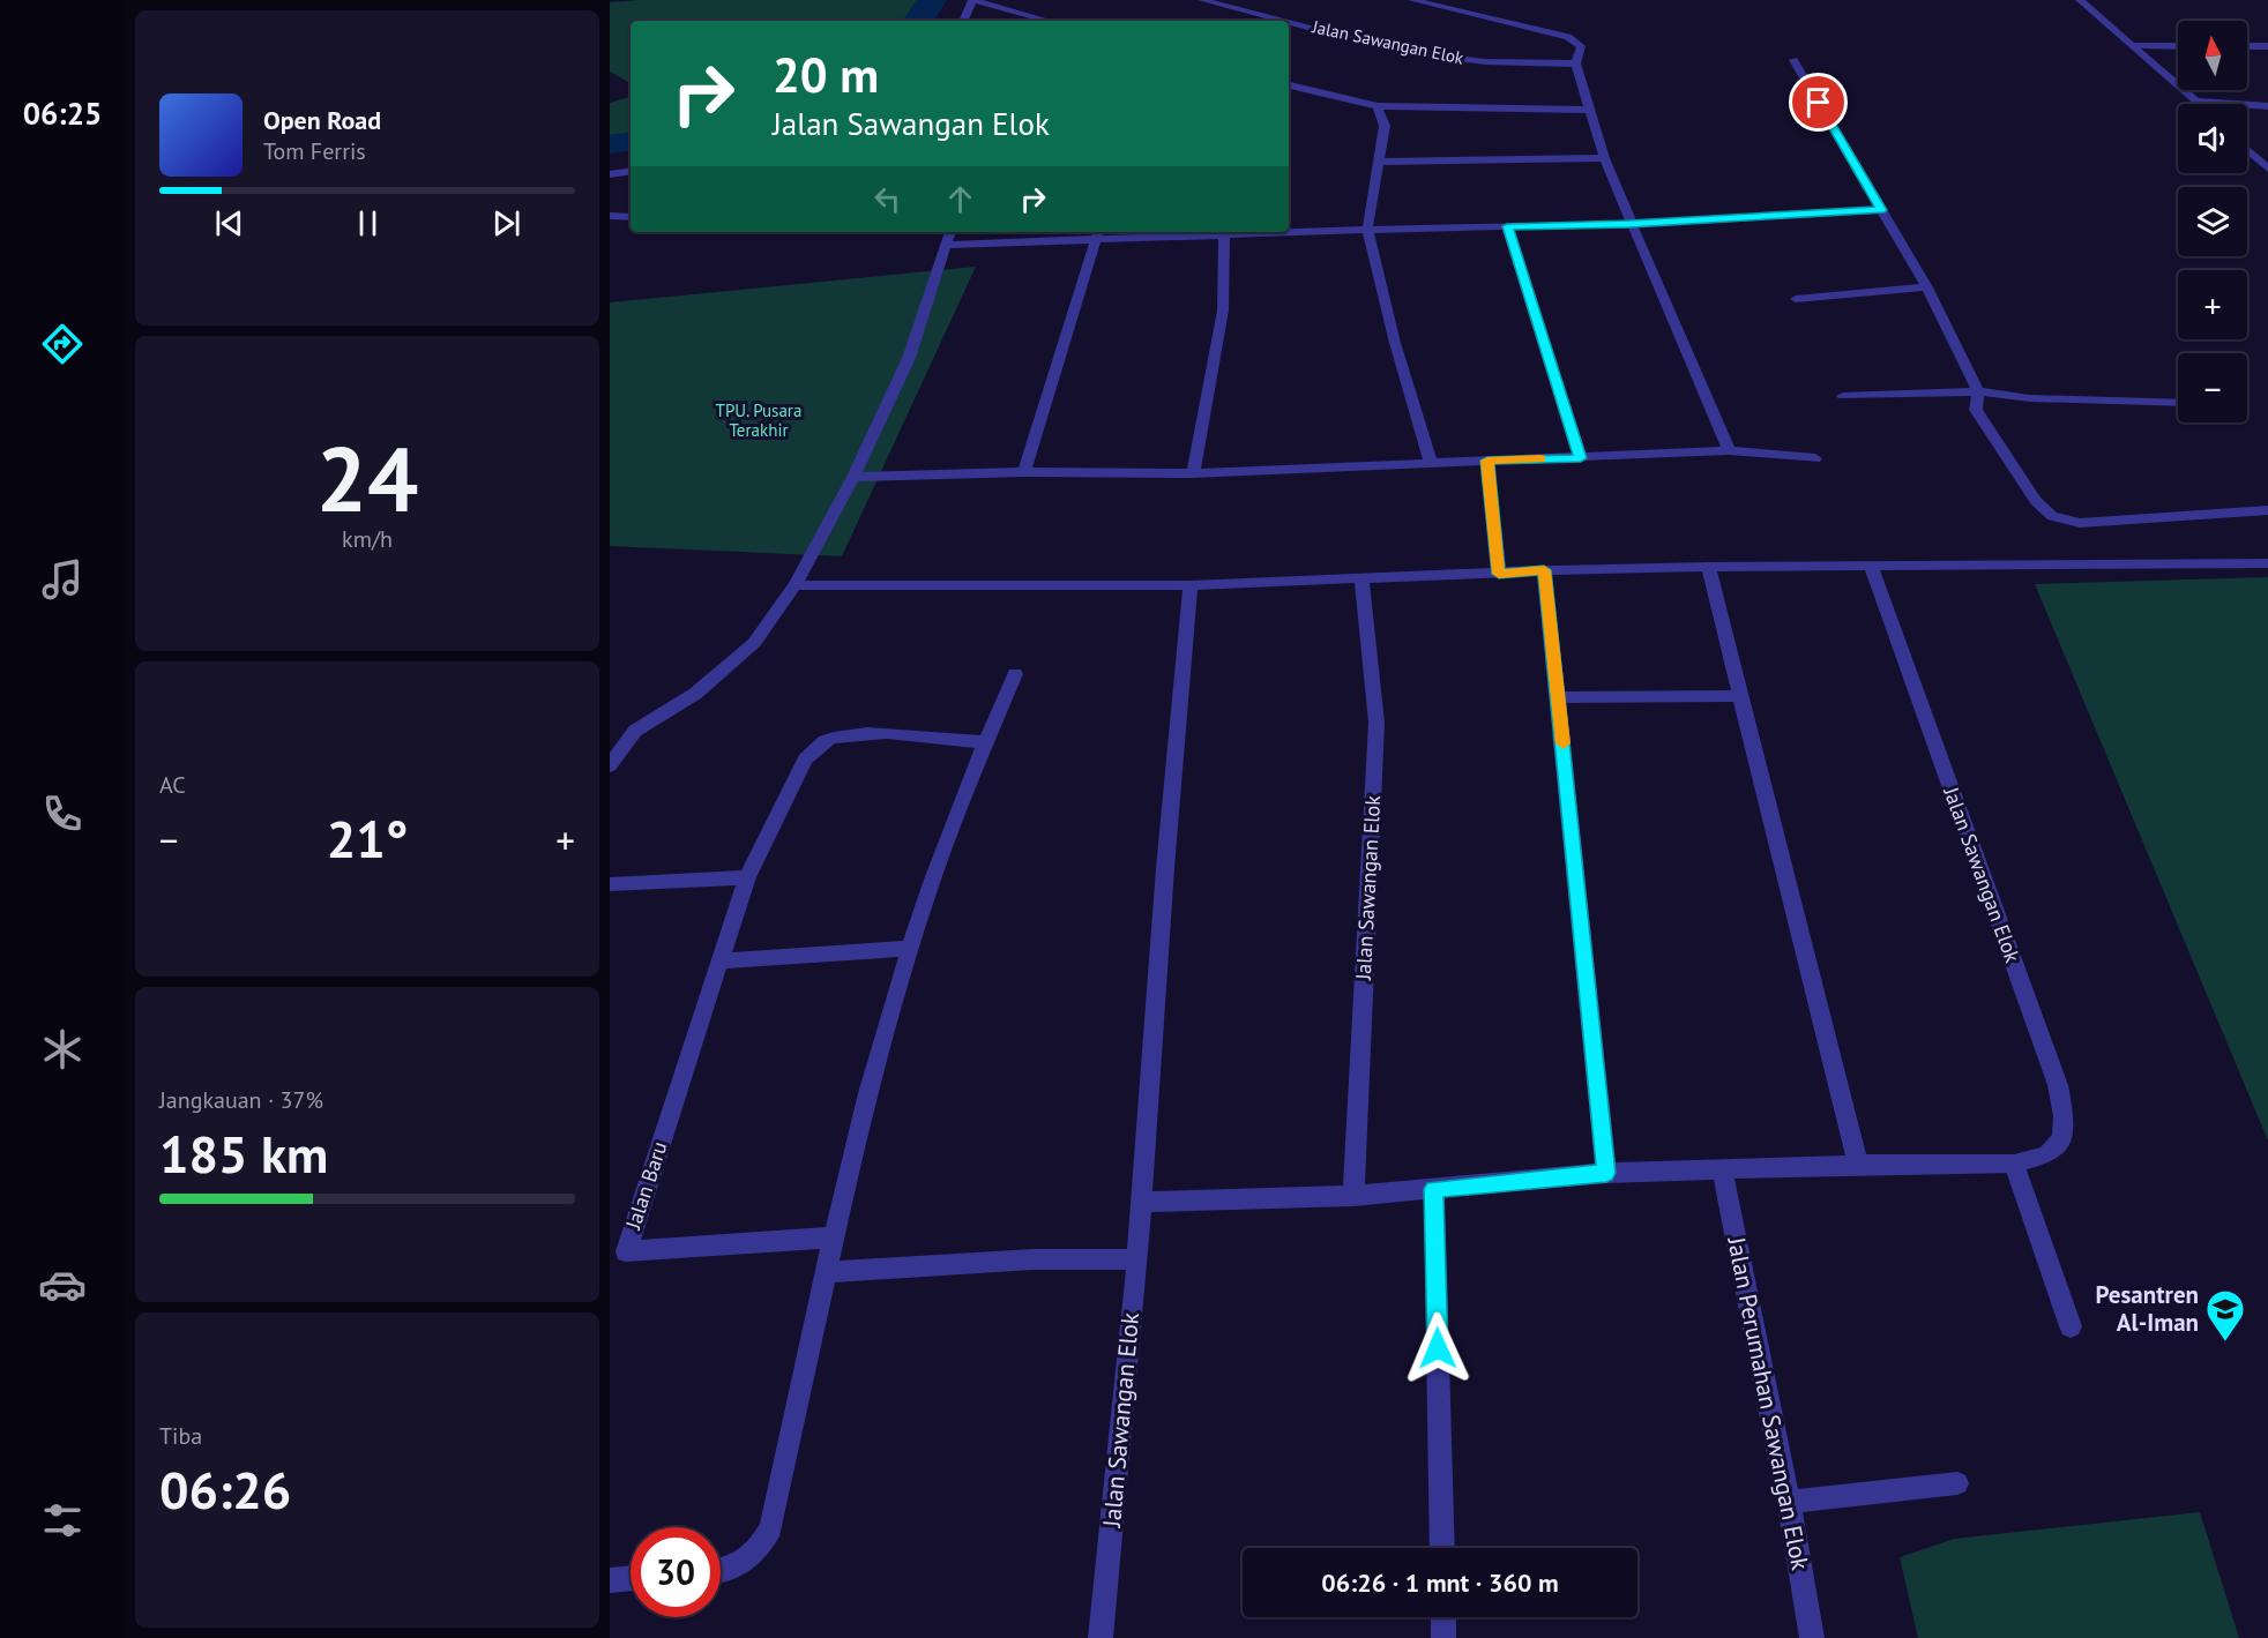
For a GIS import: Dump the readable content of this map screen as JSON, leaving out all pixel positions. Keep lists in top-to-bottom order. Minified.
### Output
{"streets":{"street":["Jalan Sawangan Elok","Jalan Baru","Jalan Perumahan Sawangan Elok"]},"crossings":[["Jalan Sawangan Elok","Jalan Perumahan Sawangan Elok"]],"parks":["TPU. Pusara Terakhir"],"places":{"school or university":["Pesantren Al-Iman"]},"north":"top","page":{"tabs":"06:25","map_buttons":["+","−"],"turn":["20 m","Jalan Sawangan Elok"],"song":["Open Road","Tom Ferris"],"tile":[["24","km/h"],"AC",["Jangkauan · 37%","185 km"],["Tiba","06:26"]],"heat":["−","21°","+"],"limit":"30","trip":"06:26 · 1 mnt · 360 m"}}
